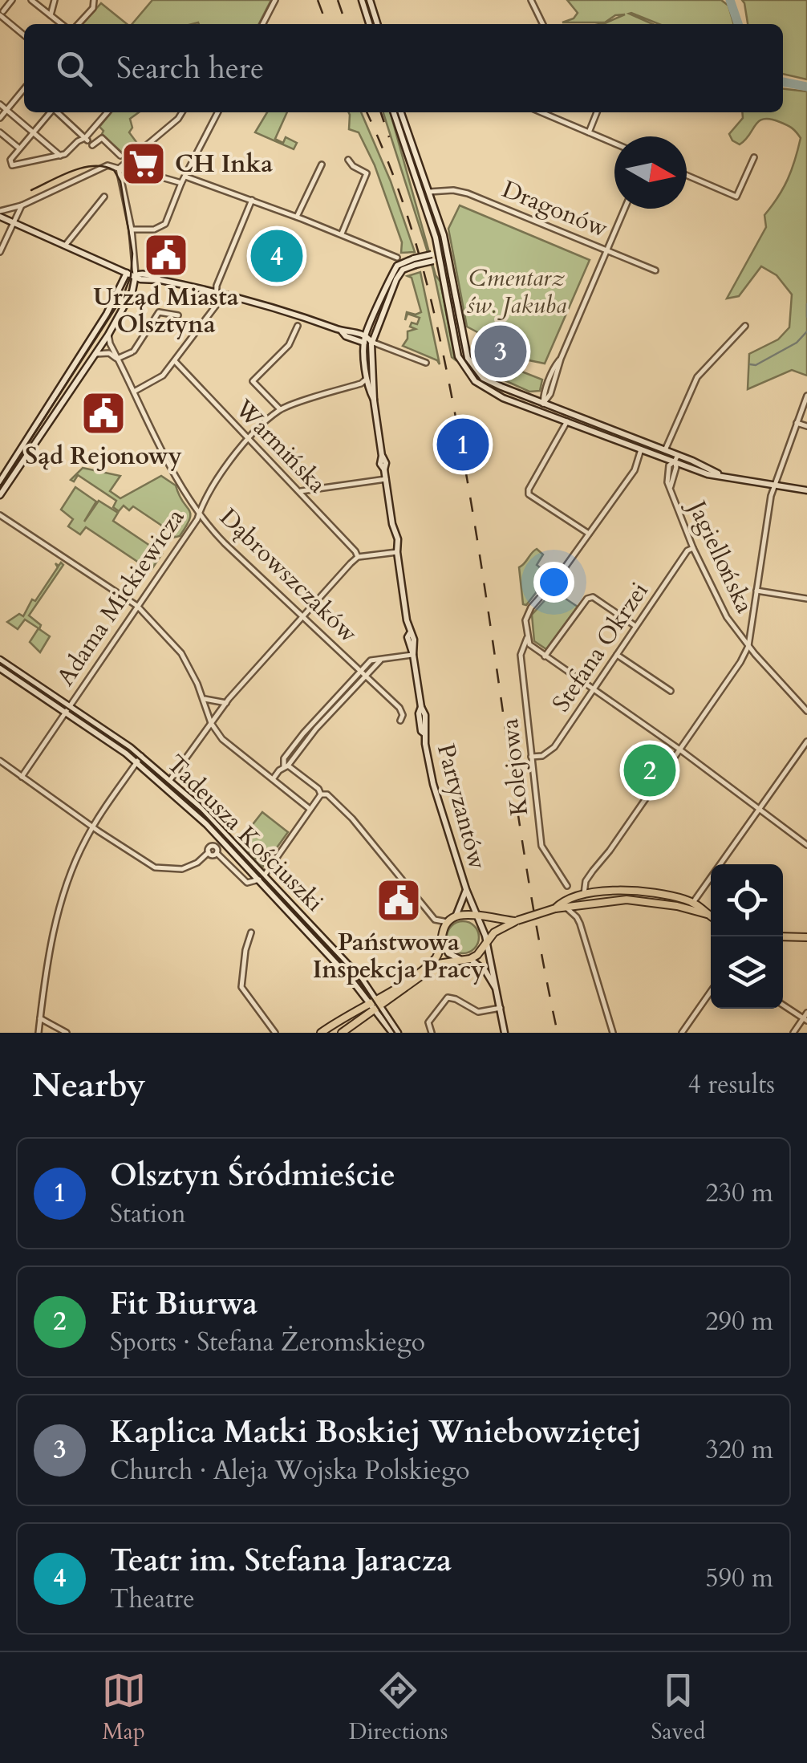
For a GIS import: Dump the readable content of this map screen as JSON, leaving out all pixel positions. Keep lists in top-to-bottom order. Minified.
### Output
{"streets":{"street":["Dragonów","Warmińska","Jagiellońska","Dąbrowszczaków","Adama Mickiewicza","Stefana Okrzei","Kolejowa","Partyzantów","Tadeusza Kościuszki"]},"crossings":[["Warmińska","Adama Mickiewicza"],["Jagiellońska","Stefana Okrzei"],["Dąbrowszczaków","Adama Mickiewicza"],["Adama Mickiewicza","Tadeusza Kościuszki"],["Stefana Okrzei","Kolejowa"]],"parks":["Cmentarz św. Jakuba"],"places":{"supermarket":["CH Inka"],"public building":["Urząd Miasta Olsztyna","Sąd Rejonowy","Państwowa Inspekcja Pracy"]},"north":"right","page":{"search":"Search here","pins":["4","3","1","2"],"heading":["Nearby","4 results"],"list":[{"mark":"1","name":"Olsztyn Śródmieście","note":"Station","value":"230 m"},{"mark":"2","name":"Fit Biurwa","note":"Sports · Stefana Żeromskiego","value":"290 m"},{"mark":"3","name":"Kaplica Matki Boskiej Wniebowziętej","note":"Church · Aleja Wojska Polskiego","value":"320 m"},{"mark":"4","name":"Teatr im. Stefana Jaracza","note":"Theatre","value":"590 m"}],"nav":["Map","Directions","Saved"]}}
